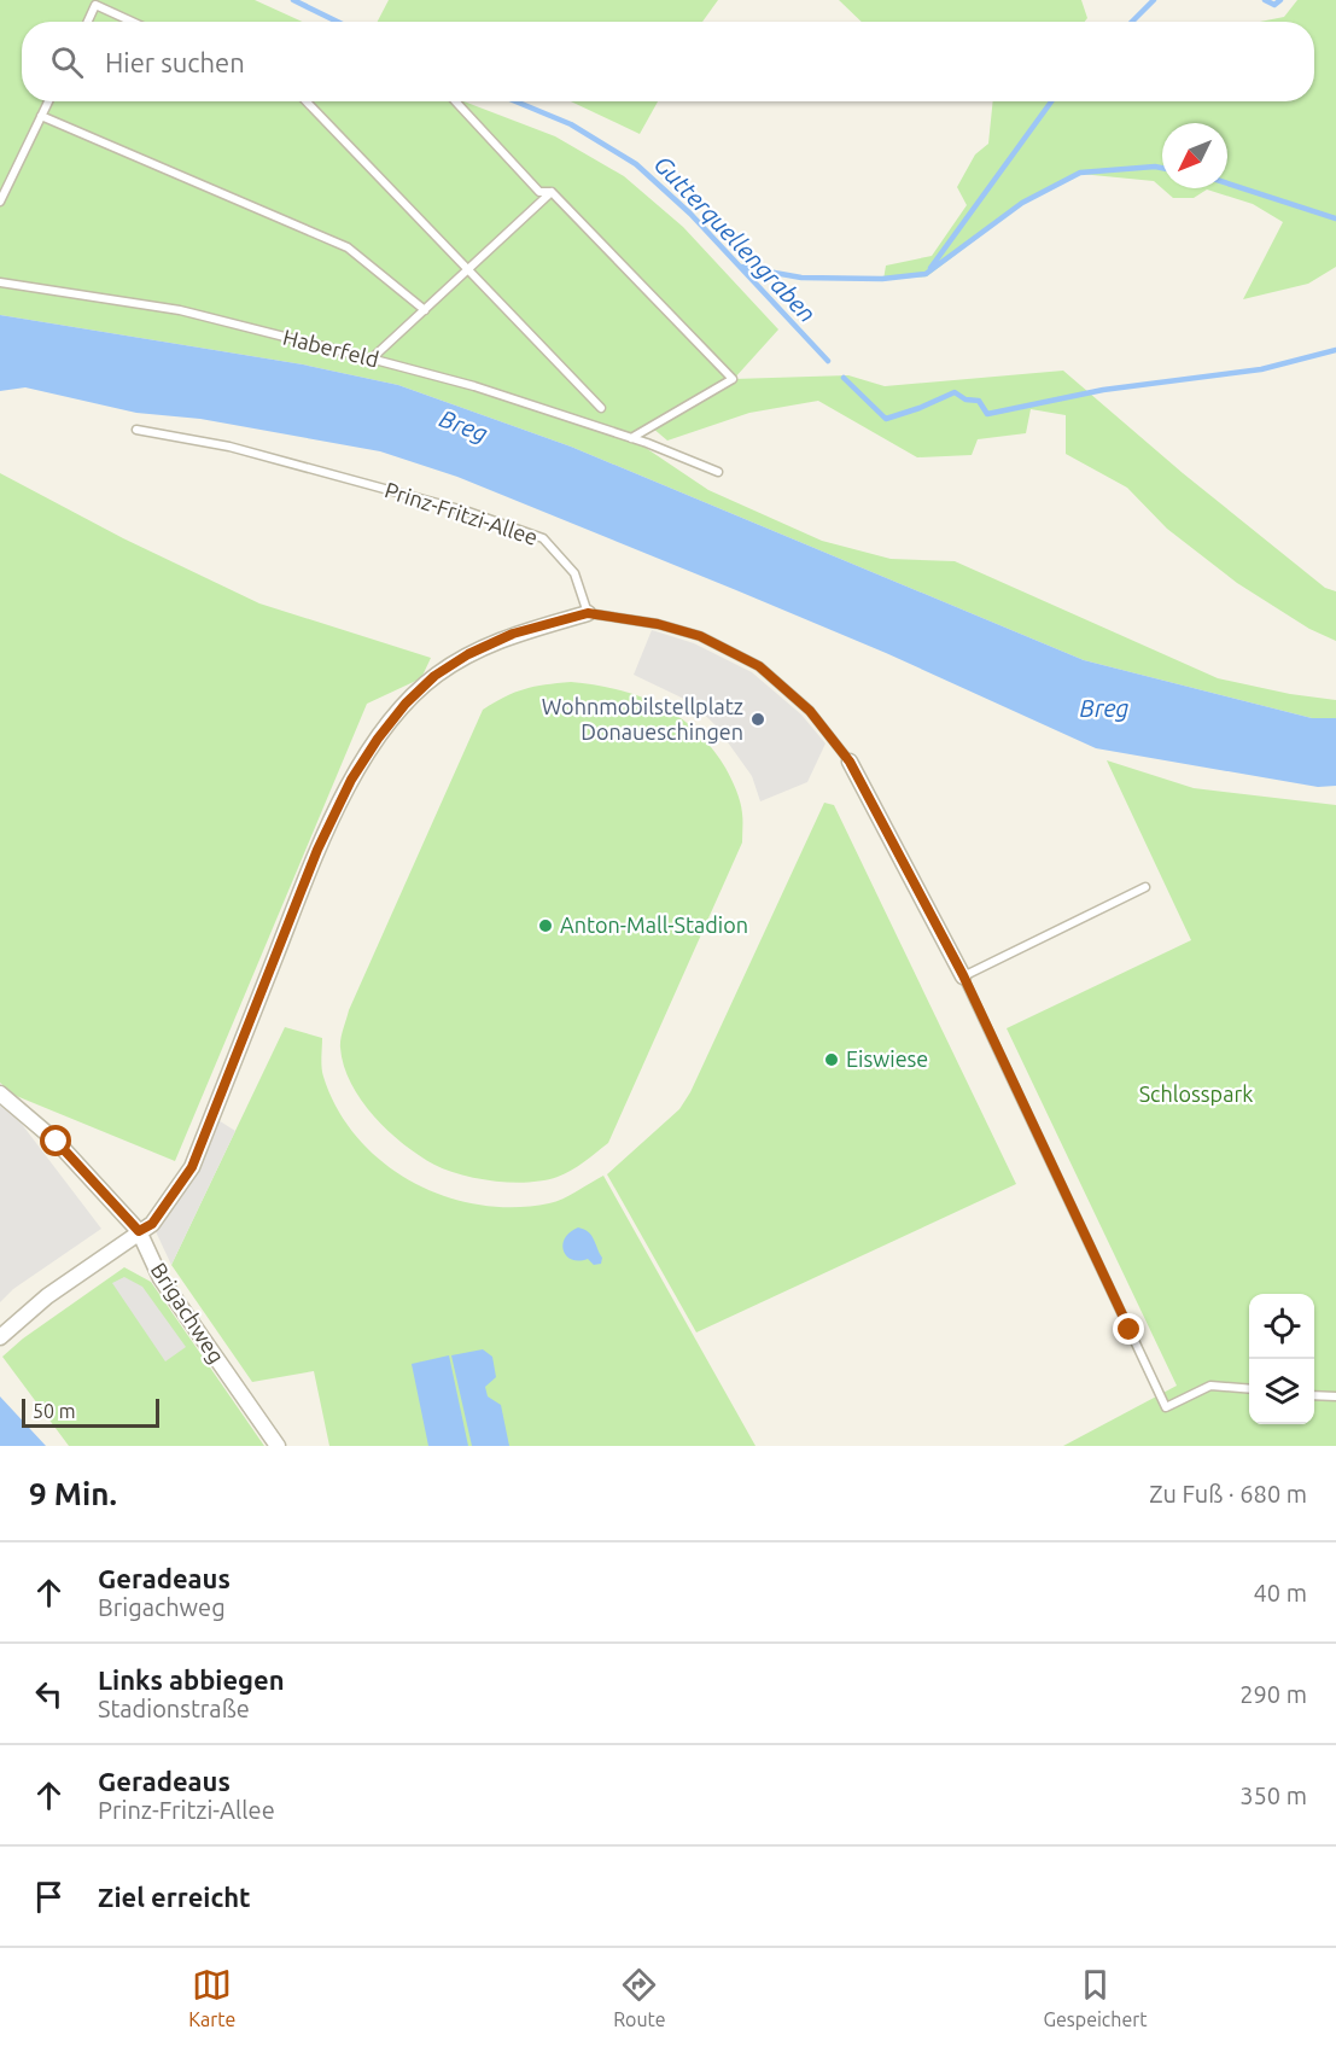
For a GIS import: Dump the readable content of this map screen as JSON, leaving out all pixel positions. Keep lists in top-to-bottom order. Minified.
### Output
{"streets":{"street":["Brigachweg"],"lane":["Haberfeld","Prinz-Fritzi-Allee"]},"water":["Gutterquellengraben","Breg"],"parks":["Schlosspark"],"places":["Wohnmobilstellplatz Donaueschingen","Anton-Mall-Stadion","Eiswiese"],"scale_bar":"50 m","north":"bottom left","page":{"search":"Hier suchen","scale":"50 m","heading":["9 Min.","Zu Fuß · 680 m"],"list":[["Geradeaus","Brigachweg","40 m"],["Links abbiegen","Stadionstraße","290 m"],["Geradeaus","Prinz-Fritzi-Allee","350 m"],"Ziel erreicht"],"nav":["Karte","Route","Gespeichert"]}}
